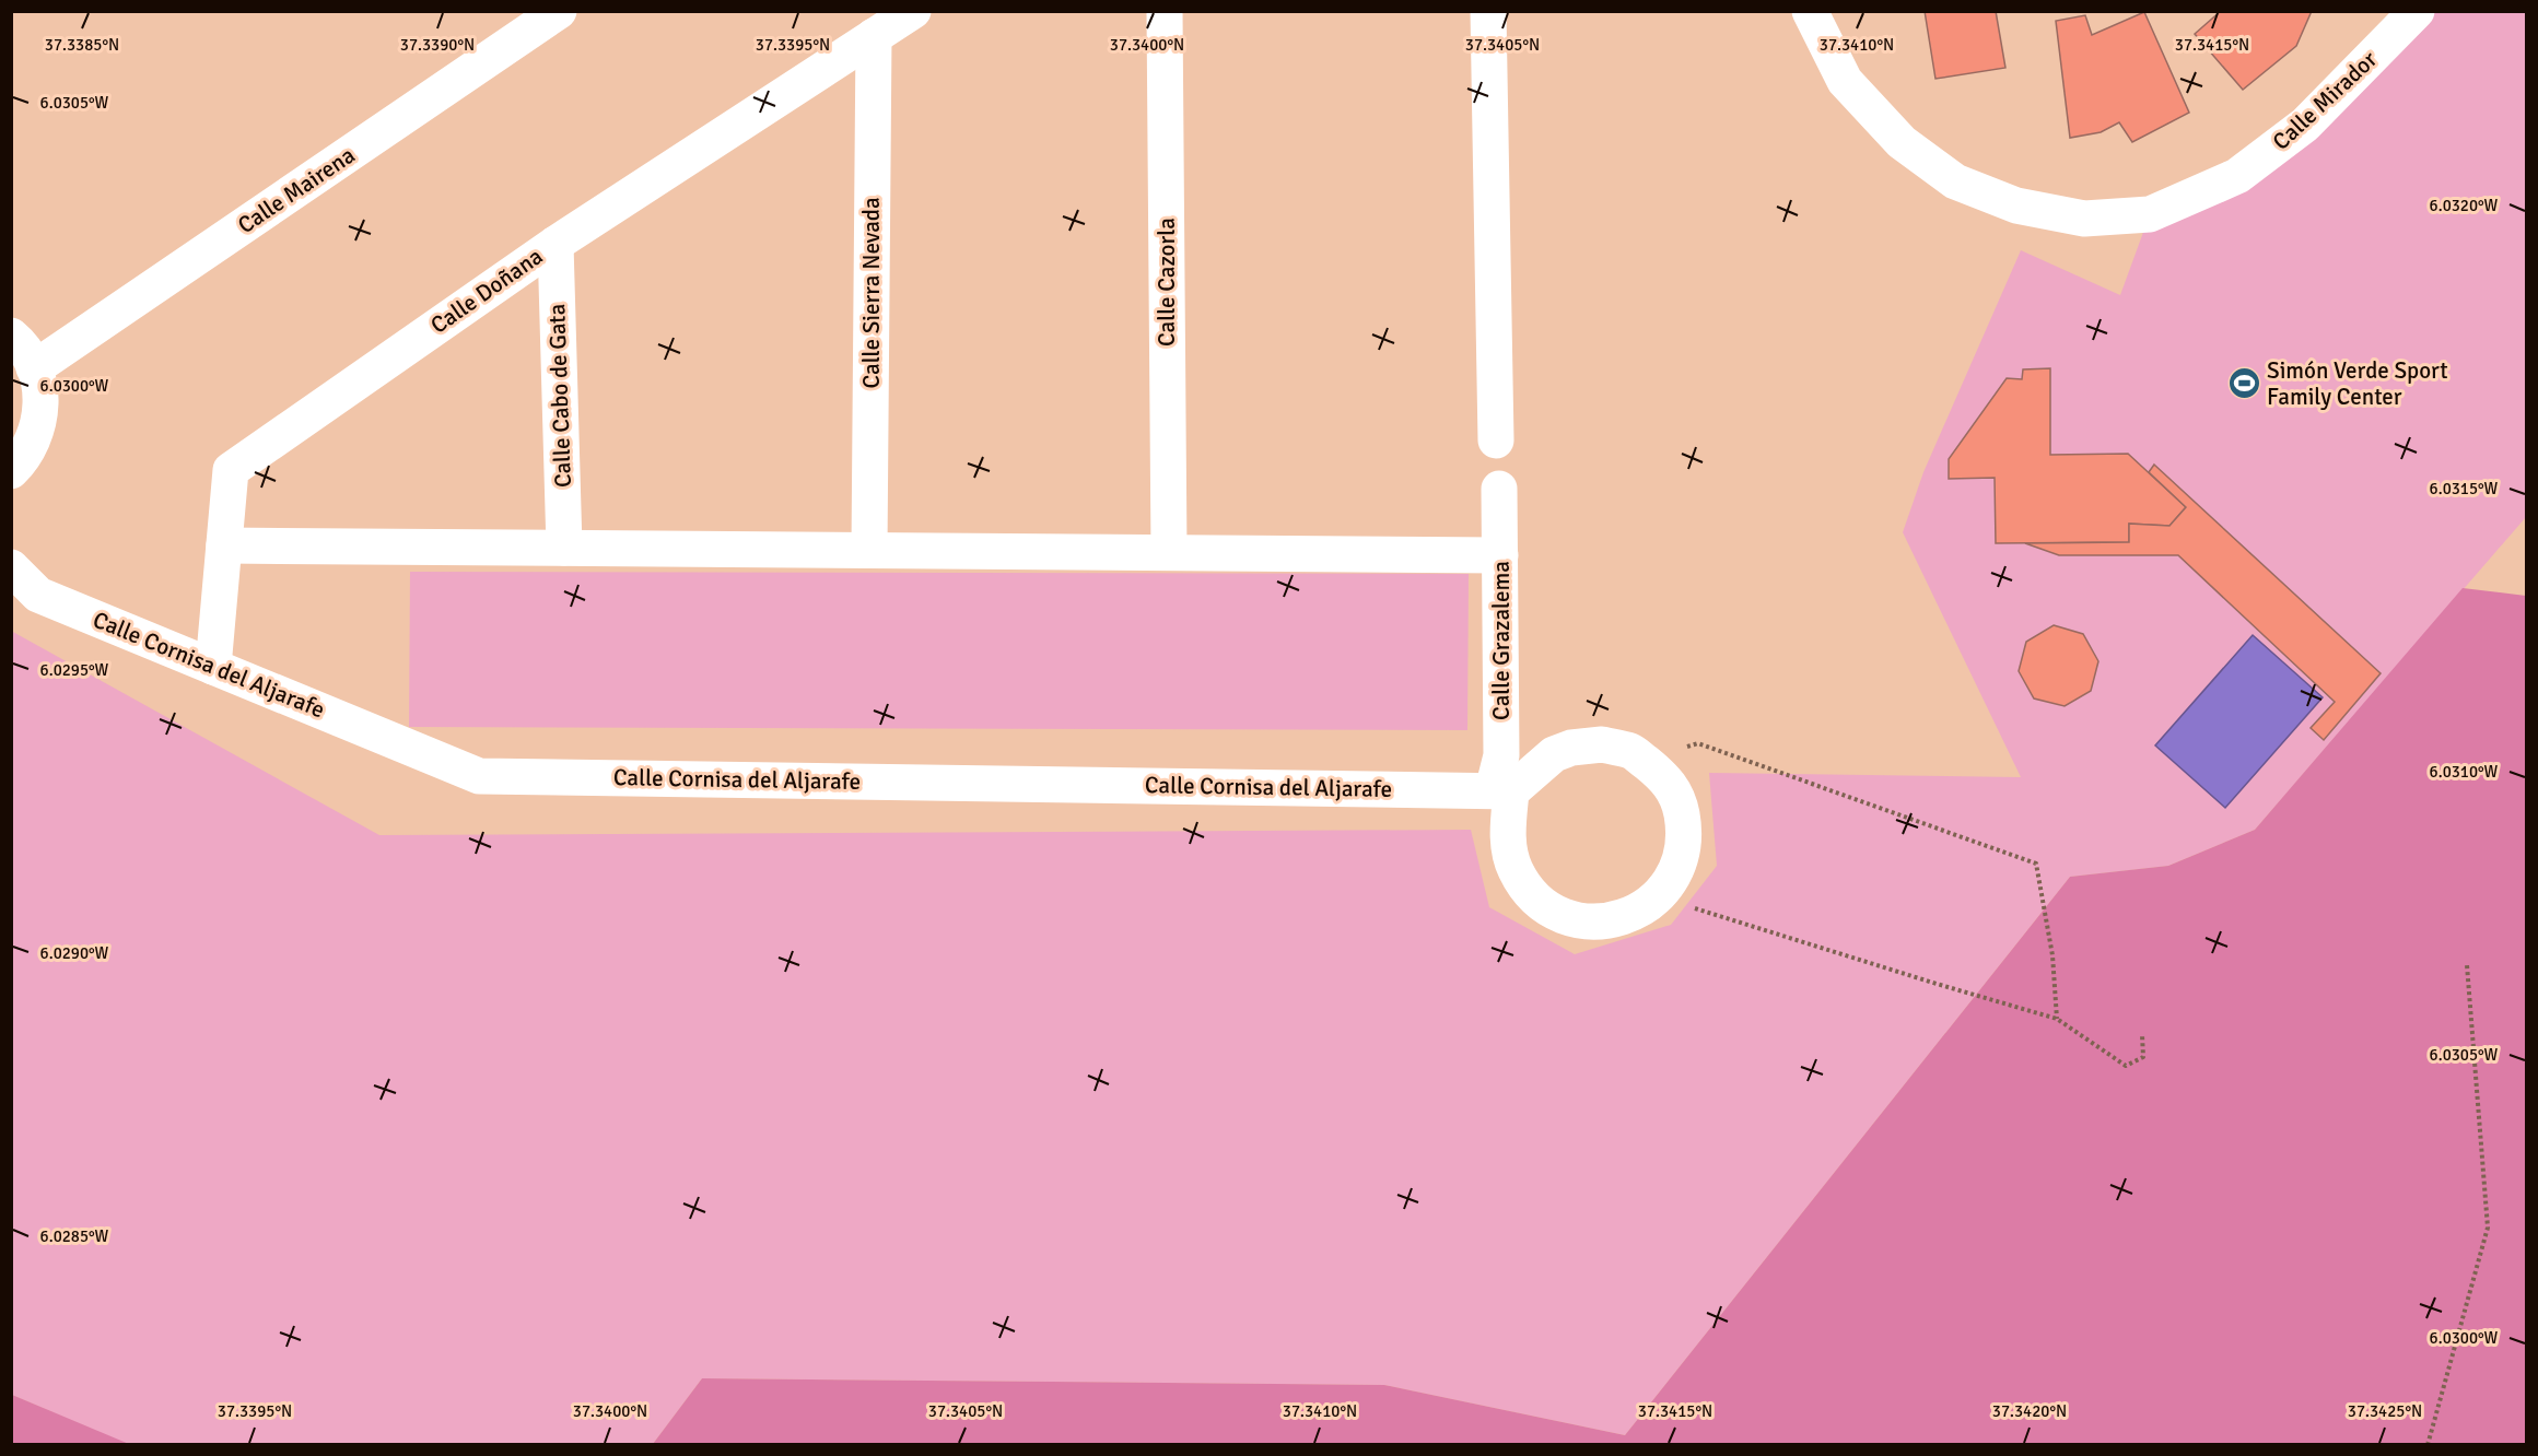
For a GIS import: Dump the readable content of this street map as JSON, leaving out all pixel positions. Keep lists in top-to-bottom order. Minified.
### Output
{"streets":{"street":["Calle Mirador","Calle Mairena","Calle Cazorla","Calle Doñana","Calle Sierra Nevada","Calle Cabo de Gata","Calle Grazalema","Calle Cornisa del Aljarafe"]},"crossings":[["Calle Doñana","Calle Sierra Nevada"],["Calle Doñana","Calle Cabo de Gata"],["Calle Doñana","Calle Cornisa del Aljarafe"],["Calle Grazalema","Calle Cornisa del Aljarafe"]],"places":{"sports":["Simón Verde Sport Family Center"]},"coordinates":["37.3395°N","37.3405°N","37.3410°N","37.3415°N","37.3385°N","37.3390°N","37.3400°N","6.0305°W","6.0320°W","6.0300°W","6.0315°W","6.0295°W","6.0310°W","6.0290°W","6.0285°W","37.3420°N","37.3425°N"]}
